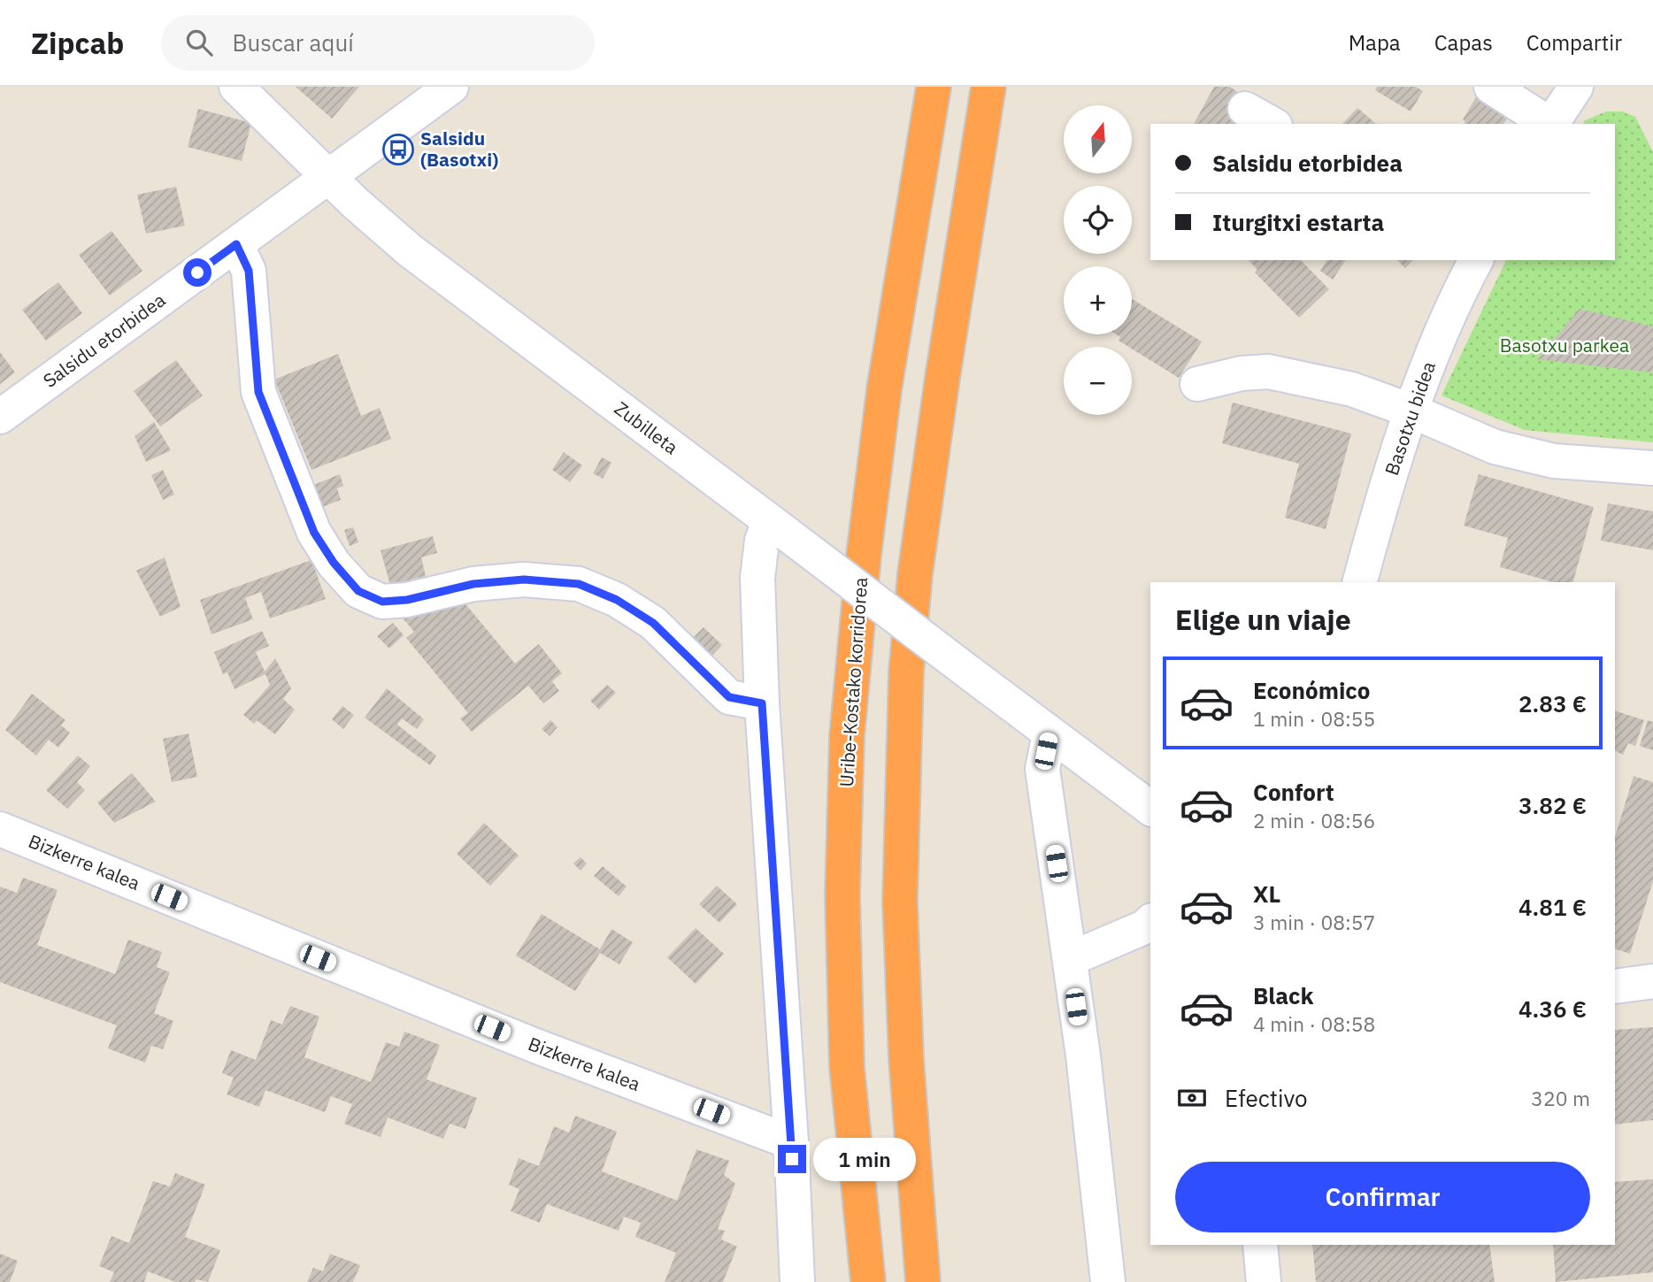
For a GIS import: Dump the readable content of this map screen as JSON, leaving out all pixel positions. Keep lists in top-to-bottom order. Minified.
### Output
{"streets":{"highway":["Uribe-Kostako korridorea"],"street":["Salsidu etorbidea","Basotxu bidea","Zubilleta","Bizkerre kalea"]},"crossings":[["Salsidu etorbidea","Zubilleta"]],"parks":["Basotxu parkea"],"places":{"bus stop":["Salsidu (Basotxi)"]},"north":"top","page":{"header":"Zipcab","search":"Buscar aquí","nav":["Mapa","Capas","Compartir"],"map_buttons":["+","−"],"banner":["Salsidu etorbidea","Iturgitxi estarta"],"heading":"Elige un viaje","list":[{"name":"Económico","note":"1 min · 08:55","value":"2.83 €"},{"name":"Confort","note":"2 min · 08:56","value":"3.82 €"},{"name":"XL","note":"3 min · 08:57","value":"4.81 €"},{"name":"Black","note":"4 min · 08:58","value":"4.36 €"}],"pay":["Efectivo","320 m"],"bubble":"1 min","buttons":"Confirmar"}}
